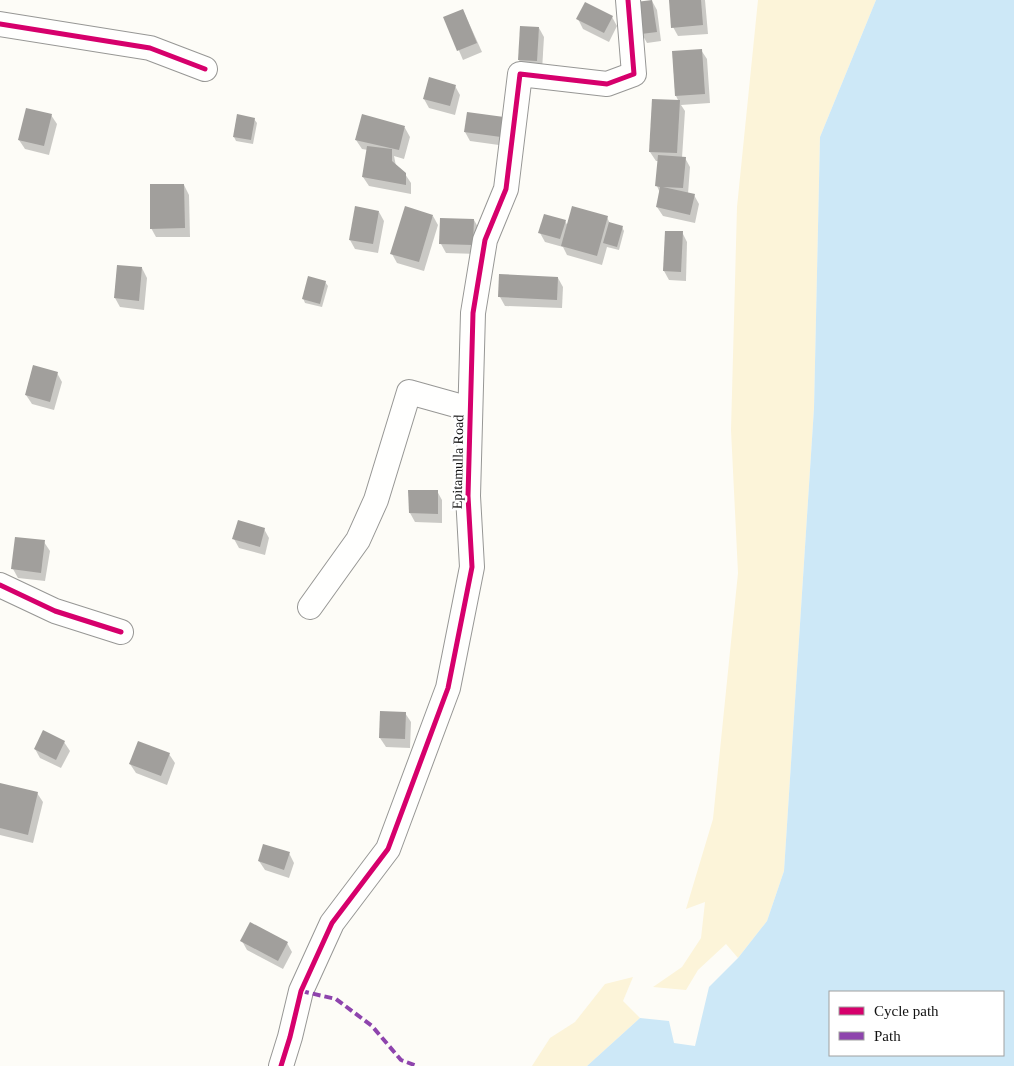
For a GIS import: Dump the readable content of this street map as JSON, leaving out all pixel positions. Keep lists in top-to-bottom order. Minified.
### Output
{"streets":{"street":["Epitamulla Road"]},"legend":["Cycle path","Path"]}
